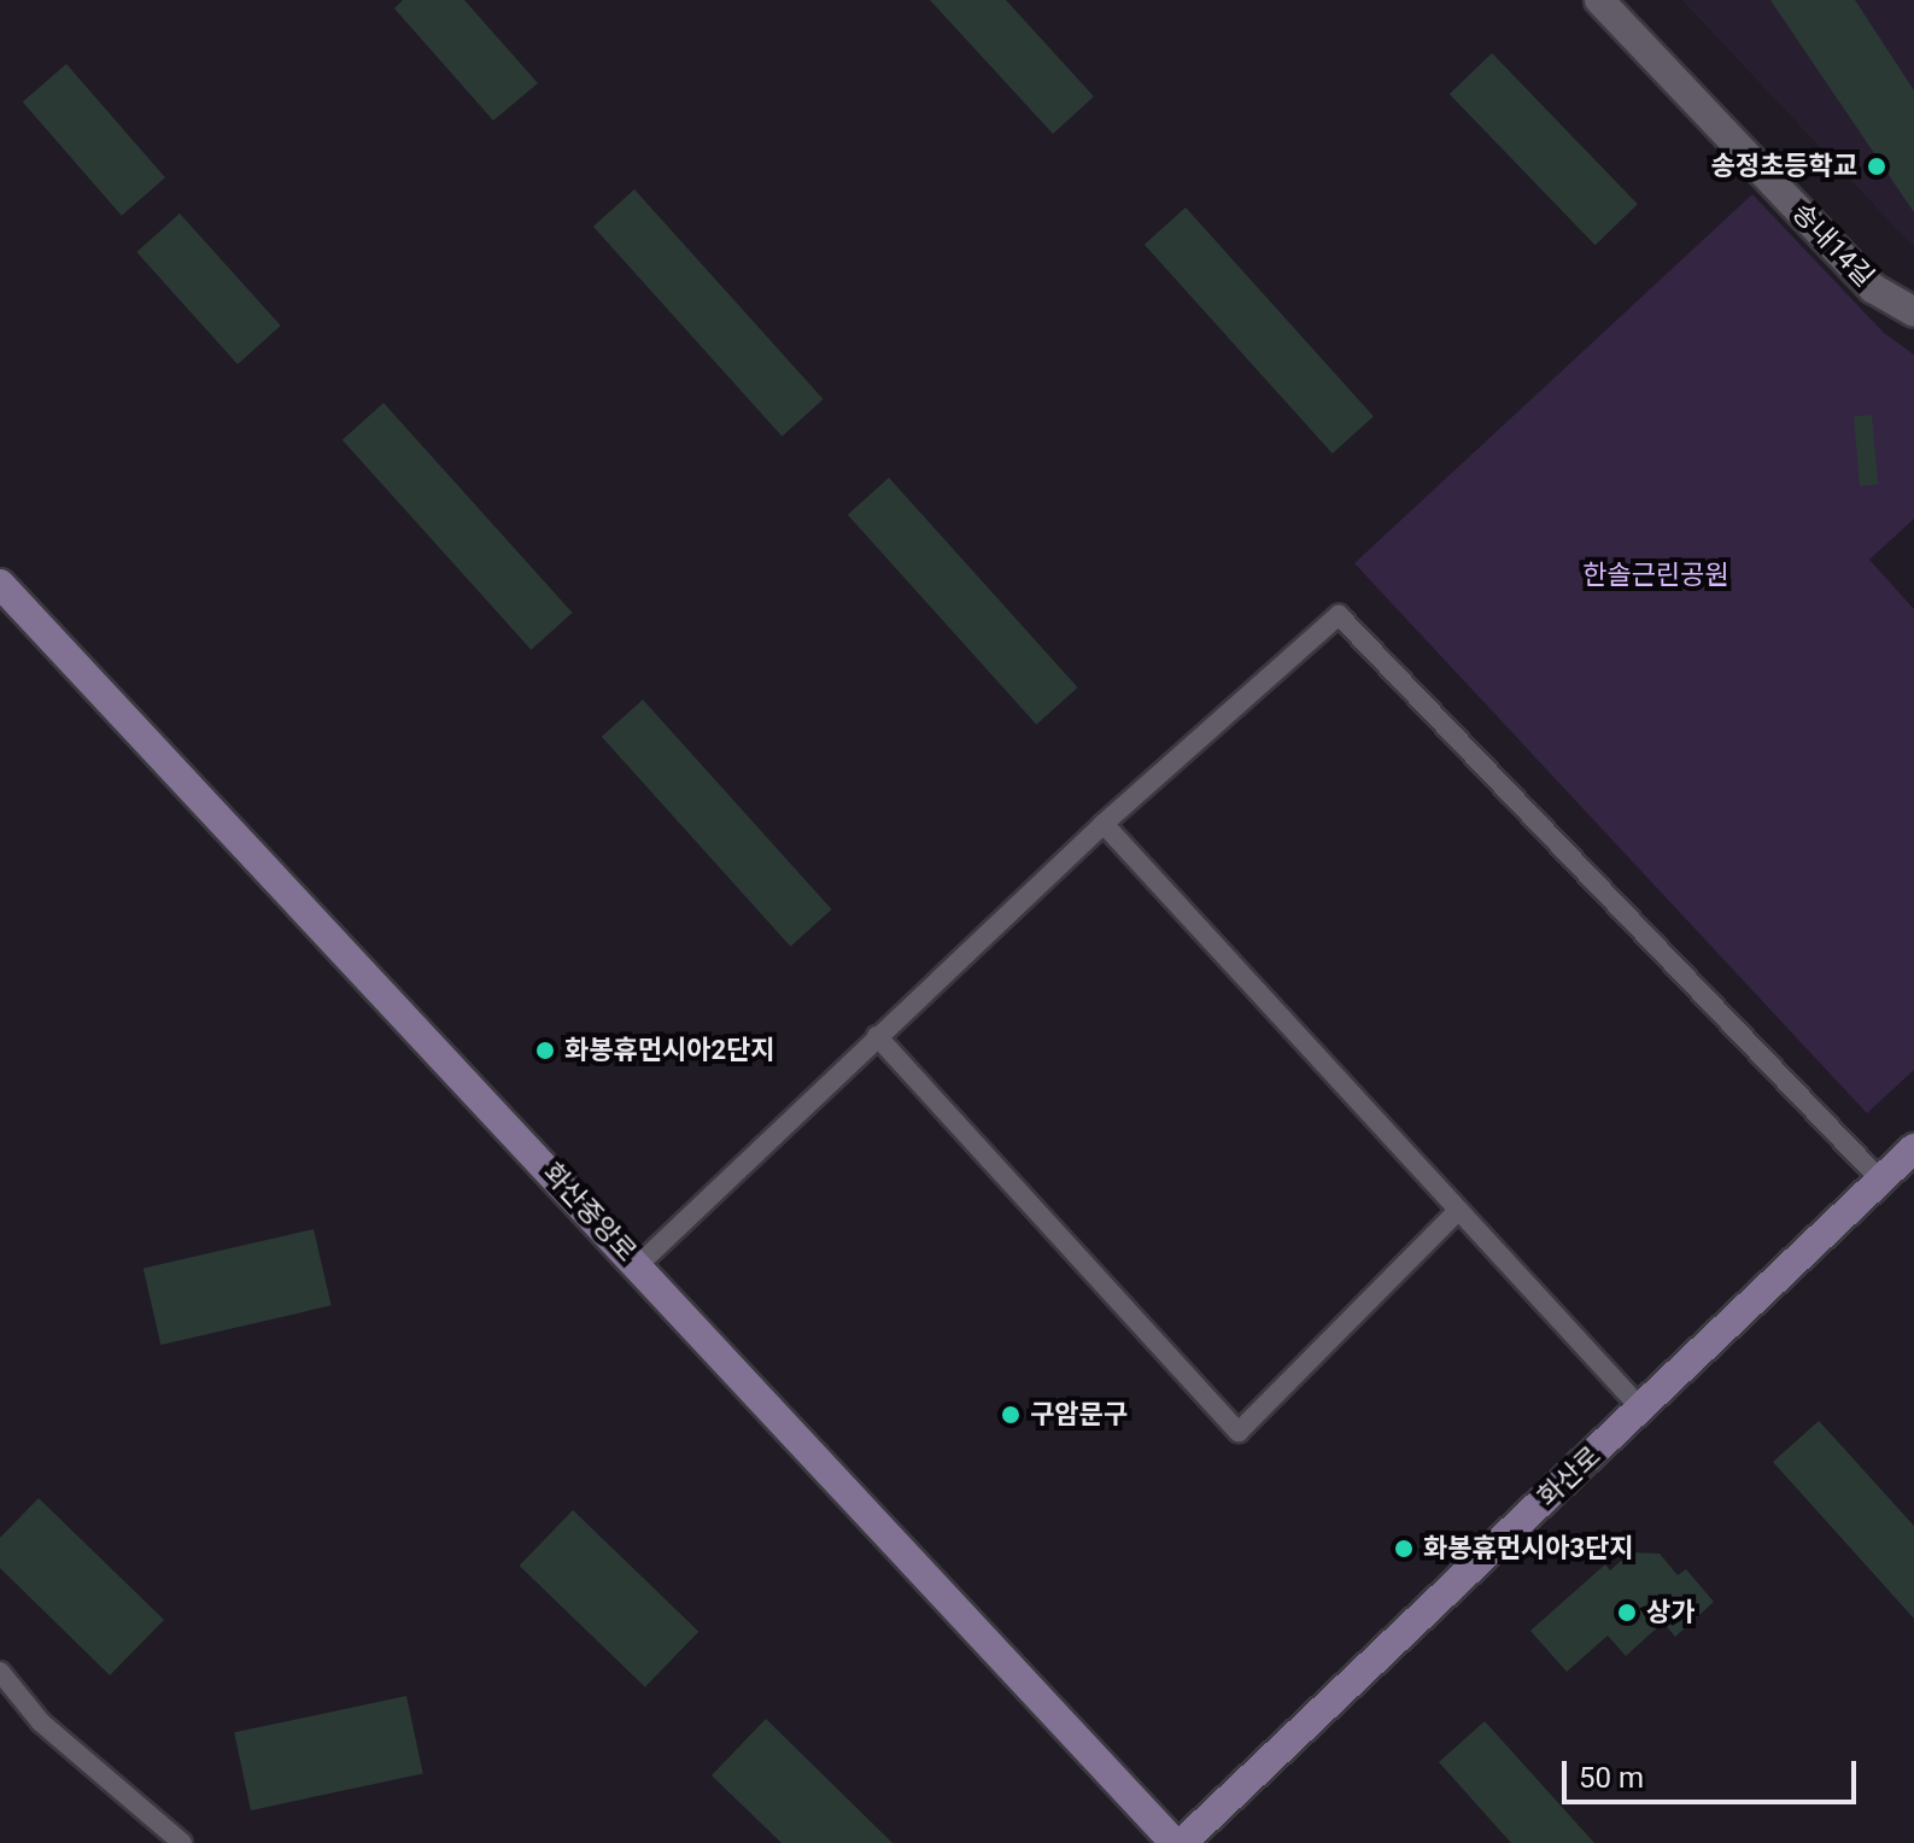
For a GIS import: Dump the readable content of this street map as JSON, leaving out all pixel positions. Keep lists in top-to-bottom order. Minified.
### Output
{"streets":{"main road":["화산중앙로","화산로"],"street":["송내14길"]},"crossings":[["화산중앙로","화산로"]],"parks":["한솔근린공원"],"places":["송정초등학교","화봉휴먼시아2단지","구암문구","화봉휴먼시아3단지","상가"],"scale_bar":"50 m"}
